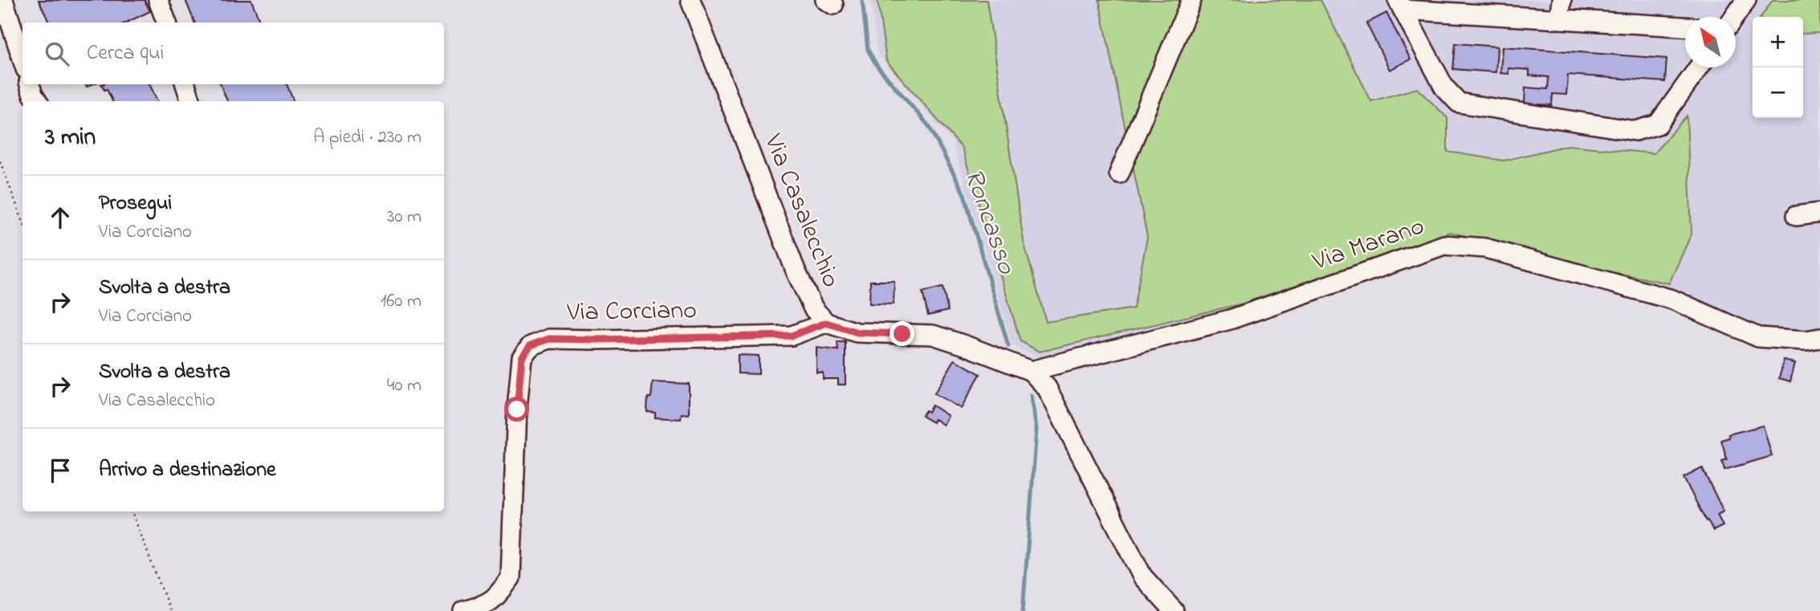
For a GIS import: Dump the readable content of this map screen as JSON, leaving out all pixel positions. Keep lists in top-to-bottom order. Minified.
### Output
{"streets":{"street":["Via Casalecchio","Via Marano","Via Corciano"]},"crossings":[["Via Casalecchio","Via Marano"],["Via Casalecchio","Via Corciano"]],"water":["Roncasso"],"north":"top left","page":{"map_buttons":["+","−"],"search":"Cerca qui","heading":["3 min","A piedi · 230 m"],"list":[["Prosegui","Via Corciano","30 m"],["Svolta a destra","Via Corciano","160 m"],["Svolta a destra","Via Casalecchio","40 m"],"Arrivo a destinazione"]}}
